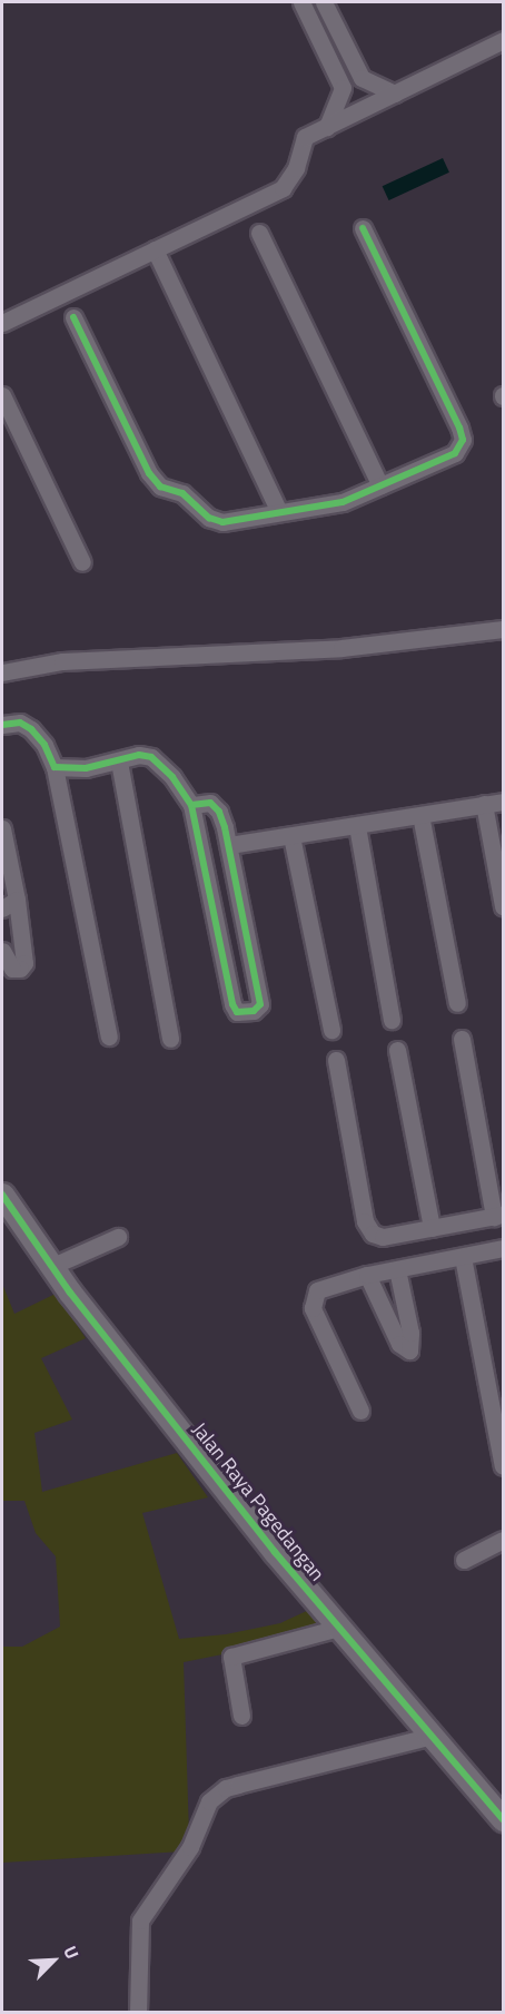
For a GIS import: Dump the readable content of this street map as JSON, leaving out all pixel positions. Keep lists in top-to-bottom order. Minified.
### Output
{"streets":{"street":["Jalan Raya Pagedangan"]},"north":"top right"}
